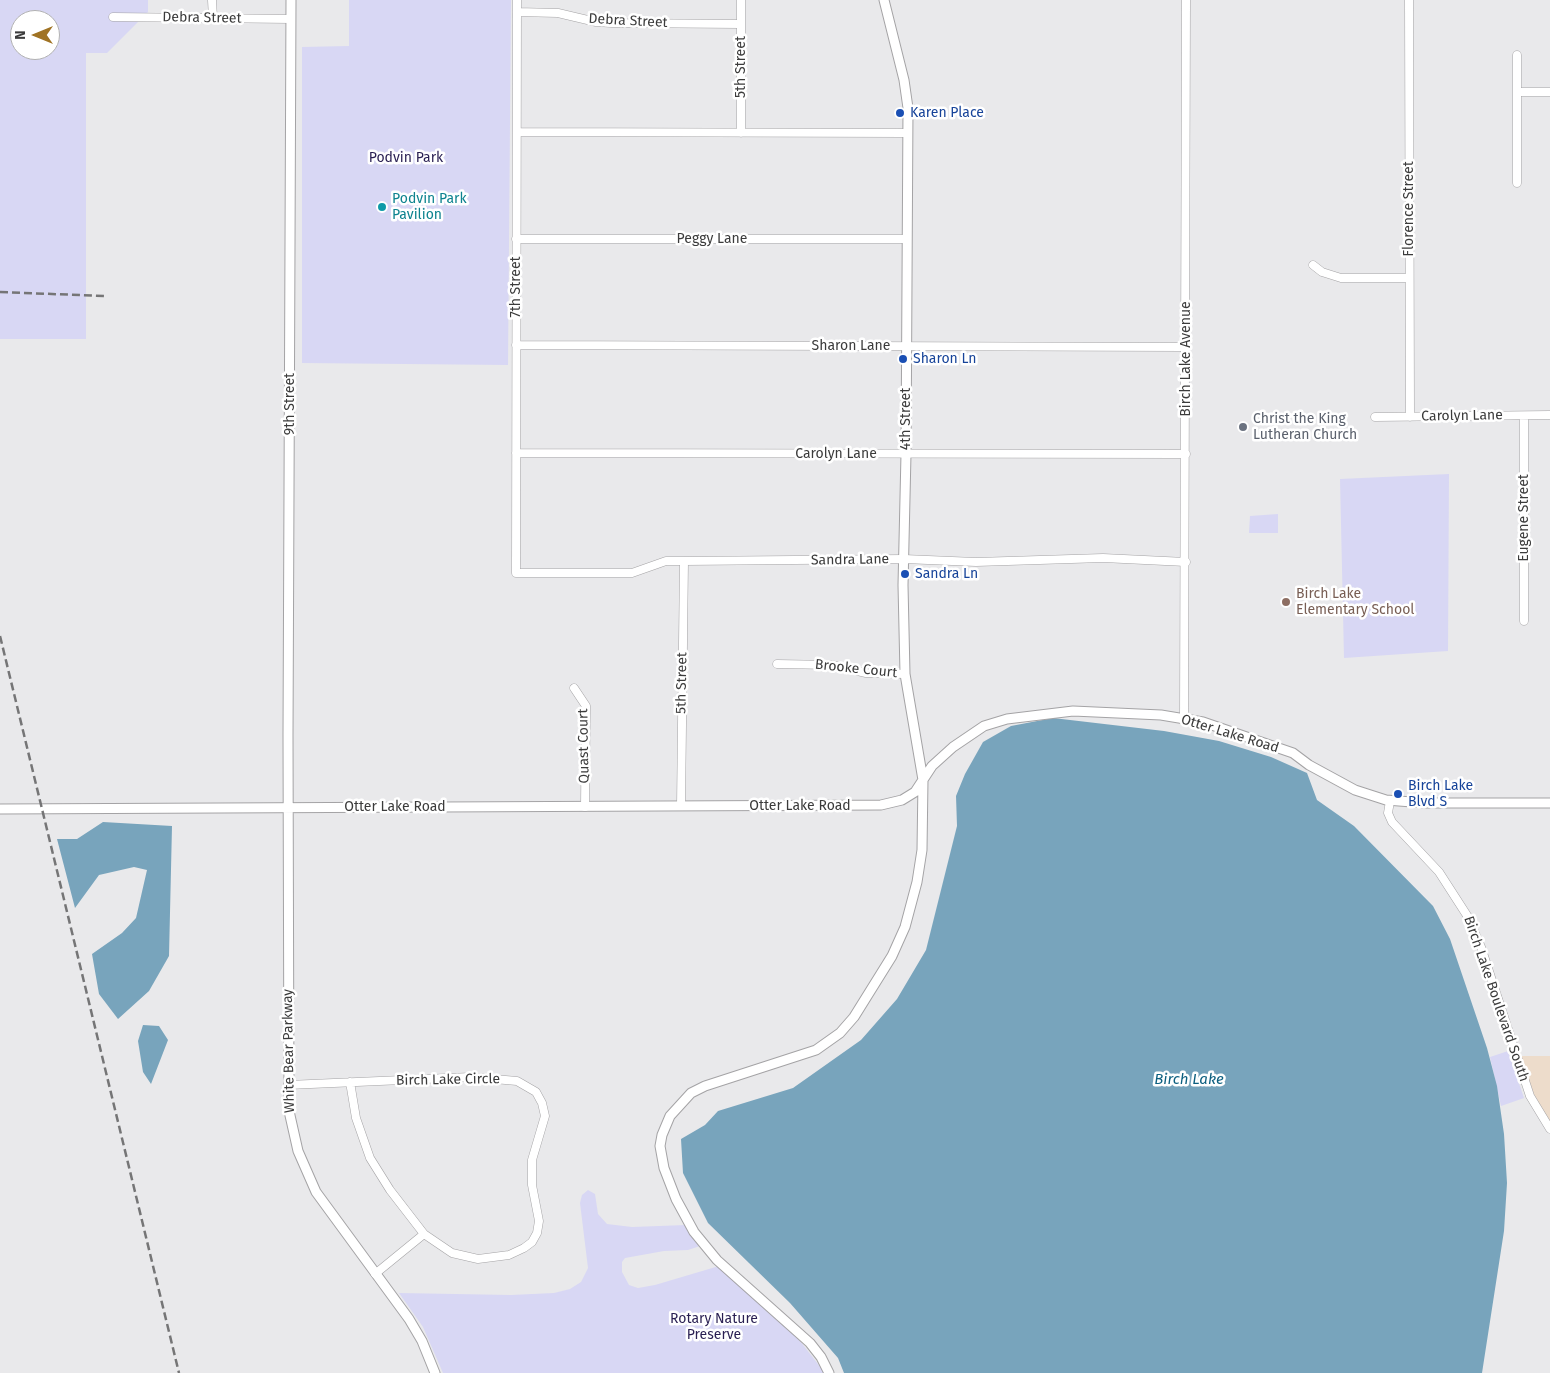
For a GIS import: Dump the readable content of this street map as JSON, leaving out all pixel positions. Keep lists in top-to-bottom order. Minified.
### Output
{"streets":{"street":["Debra Street","5th Street","Florence Street","Peggy Lane","7th Street","Sharon Lane","Birch Lake Avenue","9th Street","Carolyn Lane","4th Street","Eugene Street","Sandra Lane","Brooke Court","Otter Lake Road","Quast Court","Birch Lake Boulevard South","White Bear Parkway","Birch Lake Circle"]},"crossings":[["Debra Street","5th Street"],["Debra Street","7th Street"],["Debra Street","9th Street"],["5th Street","Sandra Lane"],["5th Street","Otter Lake Road"],["Florence Street","Carolyn Lane"],["Peggy Lane","7th Street"],["Peggy Lane","4th Street"],["7th Street","Sharon Lane"],["7th Street","Carolyn Lane"],["7th Street","Sandra Lane"],["Sharon Lane","Birch Lake Avenue"],["Sharon Lane","4th Street"],["Birch Lake Avenue","Carolyn Lane"],["Birch Lake Avenue","Sandra Lane"],["Birch Lake Avenue","Otter Lake Road"],["9th Street","Otter Lake Road"],["9th Street","White Bear Parkway"],["Carolyn Lane","4th Street"],["Carolyn Lane","Eugene Street"],["4th Street","Sandra Lane"],["4th Street","Brooke Court"],["4th Street","Otter Lake Road"],["Otter Lake Road","Quast Court"],["Otter Lake Road","Birch Lake Boulevard South"],["Otter Lake Road","White Bear Parkway"],["White Bear Parkway","Birch Lake Circle"]],"water":["Birch Lake"],"parks":["Podvin Park","Rotary Nature Preserve"],"places":["Karen Place","Podvin Park Pavilion","Sharon Ln","Christ the King Lutheran Church","Sandra Ln","Birch Lake Elementary School","Birch Lake Blvd S"],"north":"left"}
